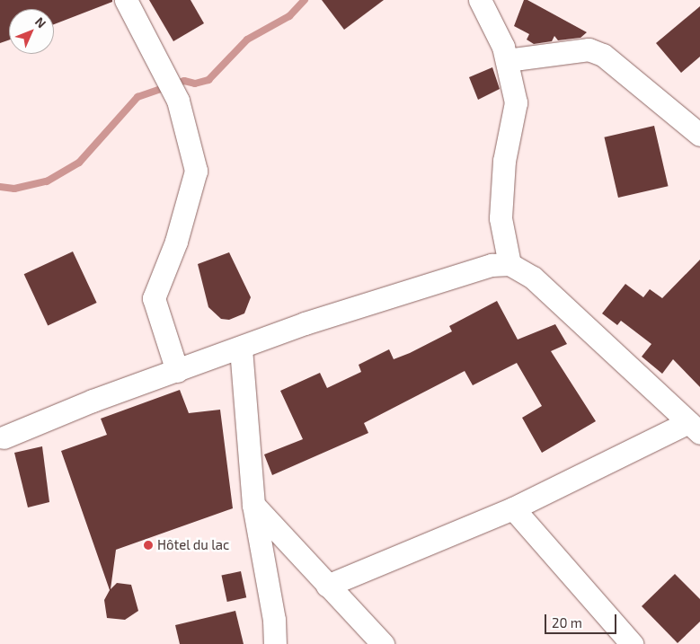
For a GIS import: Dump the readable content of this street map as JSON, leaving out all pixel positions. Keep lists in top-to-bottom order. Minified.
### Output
{"places":["Hôtel du lac"],"scale_bar":"20 m","north":"top right"}
